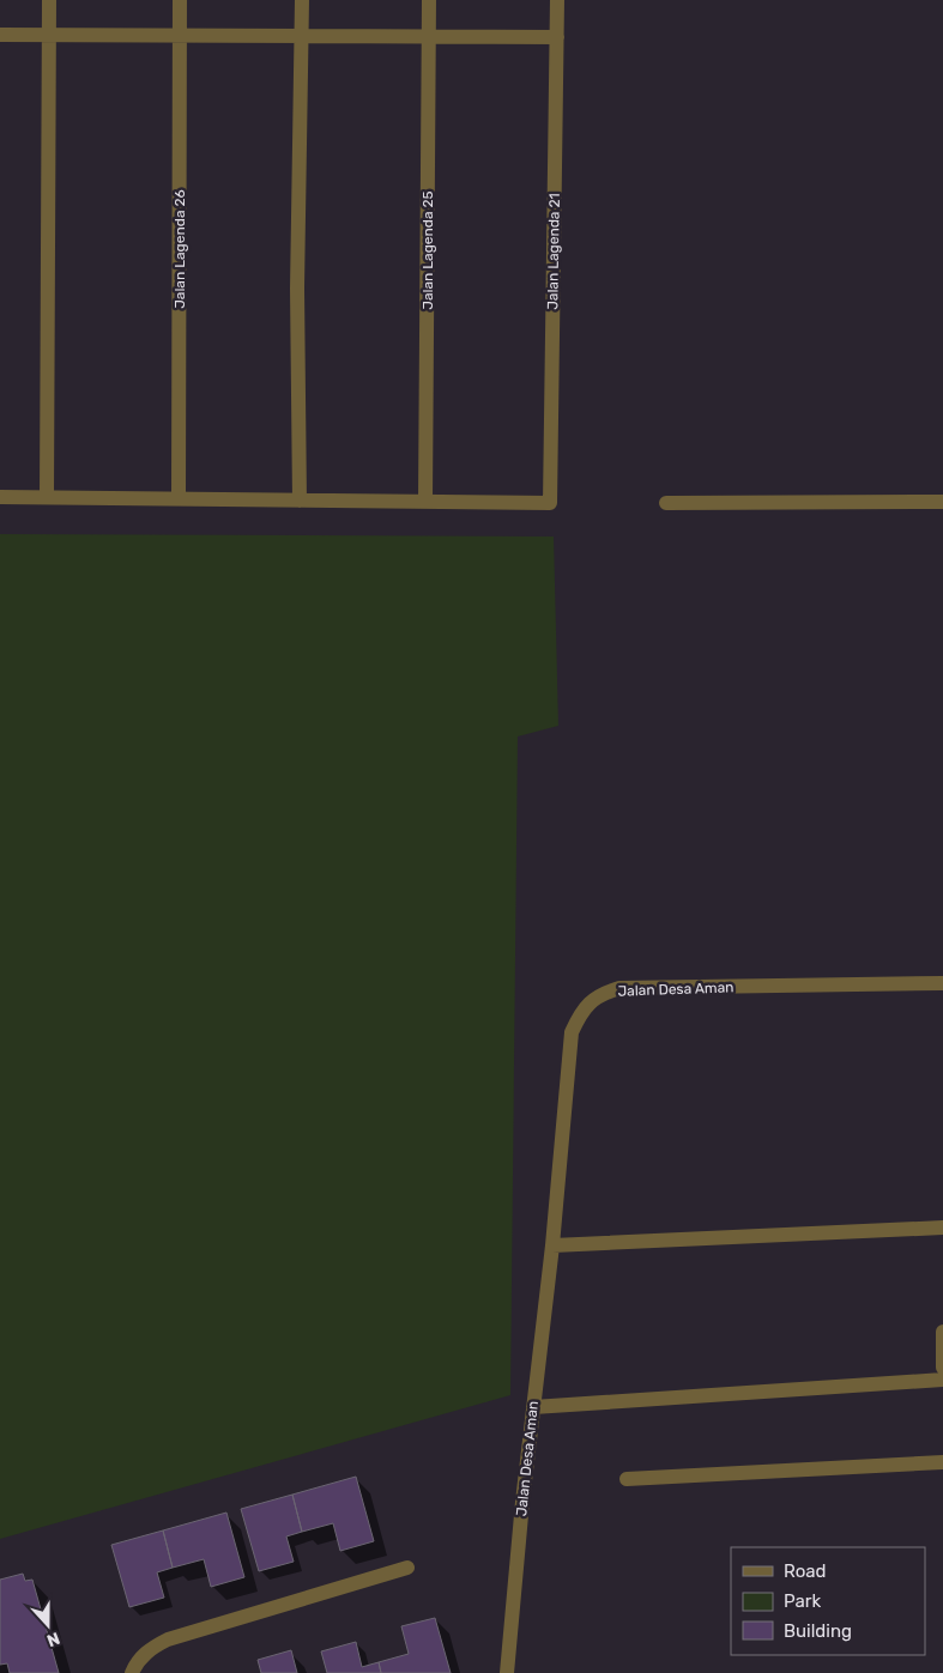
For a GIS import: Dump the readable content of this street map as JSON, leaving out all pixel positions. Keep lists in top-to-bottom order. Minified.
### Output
{"streets":{"street":["Jalan Lagenda 26","Jalan Lagenda 25","Jalan Lagenda 21","Jalan Desa Aman"]},"crossings":[["Jalan Lagenda 25","Jalan Lagenda 21"]],"legend":["Road","Park","Building"],"north":"bottom"}
